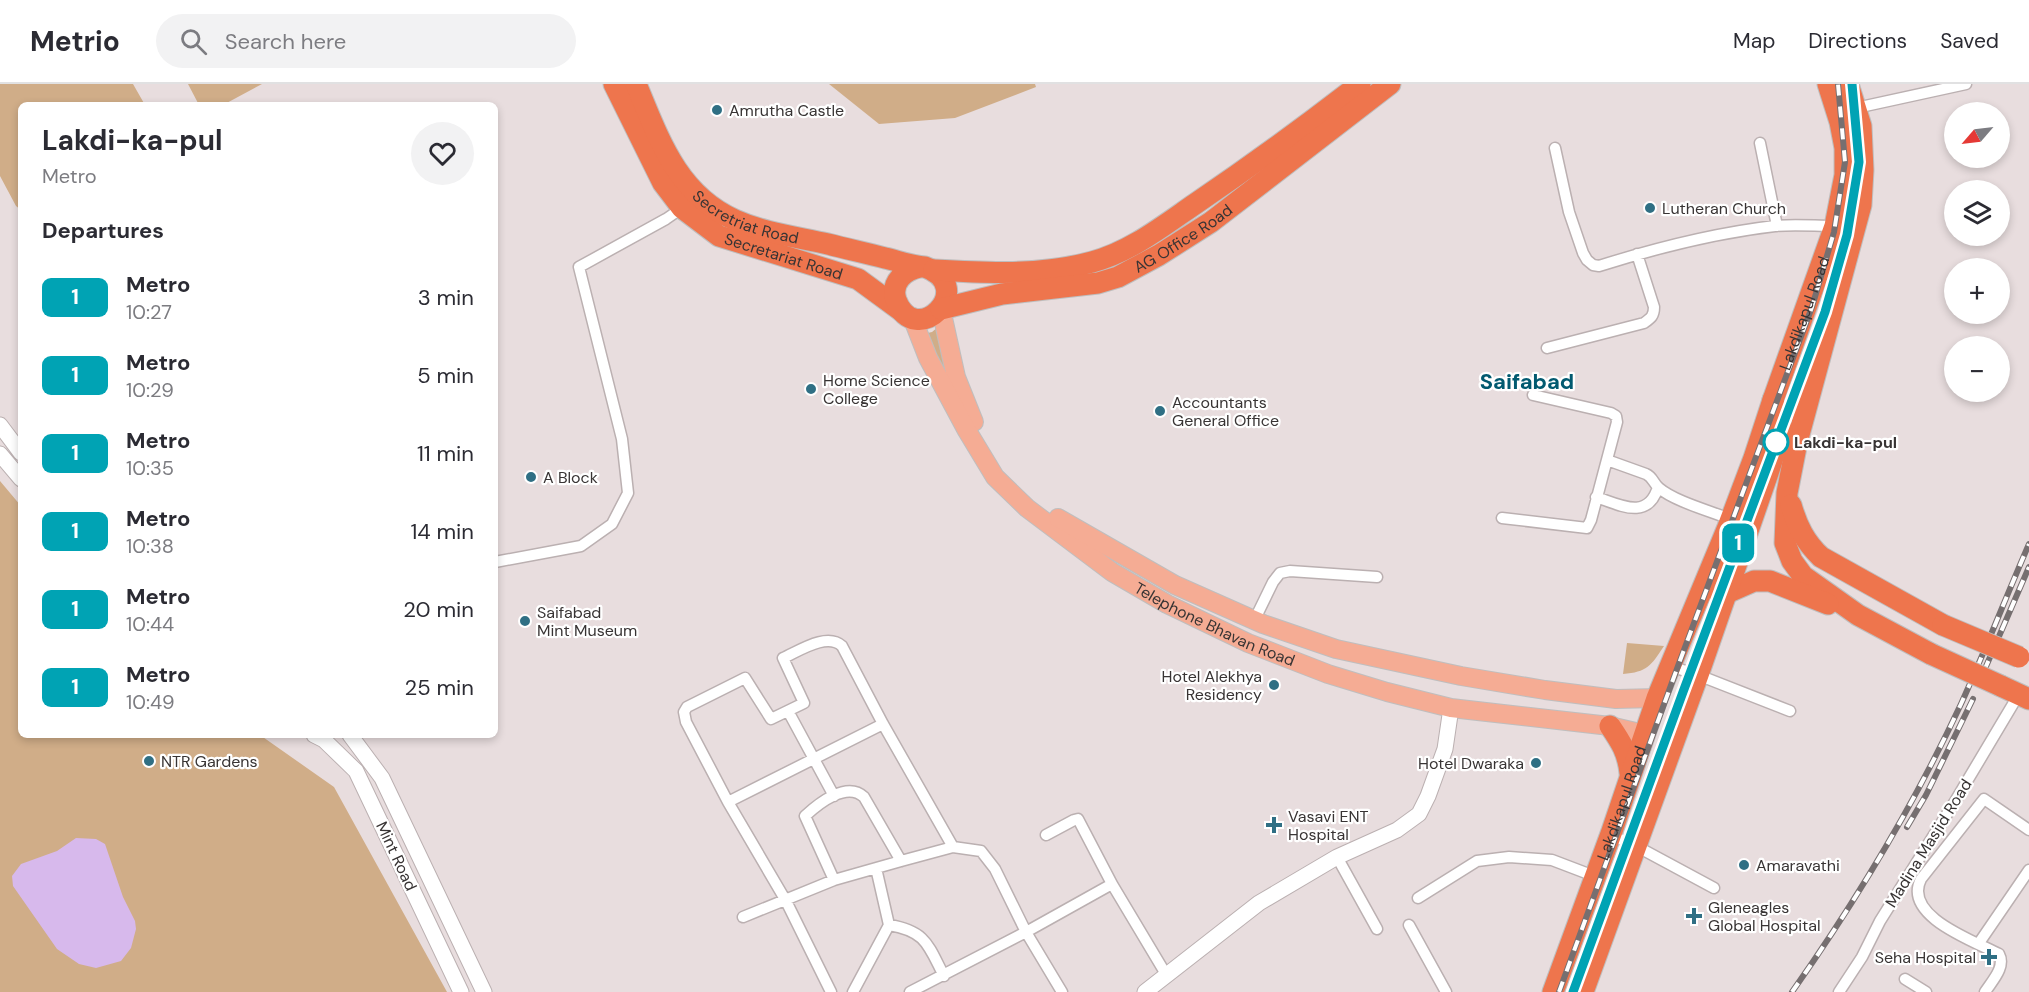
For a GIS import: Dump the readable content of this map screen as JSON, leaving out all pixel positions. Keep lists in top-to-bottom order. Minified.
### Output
{"streets":{"highway":["Secretriat Road","AG Office Road","Secretariat Road","Lakdikapul Road"],"main road":["Telephone Bhavan Road"],"street":["Madina Masjid Road","Mint Road"]},"crossings":[["Secretriat Road","AG Office Road"],["Secretriat Road","Telephone Bhavan Road"],["AG Office Road","Telephone Bhavan Road"],["Lakdikapul Road","Telephone Bhavan Road"],["Lakdikapul Road","Madina Masjid Road"]],"districts":["Saifabad"],"places":{"other":["Amrutha Castle","Lutheran Church","Home Science College","Accountants General Office","Lakdi-ka-pul","A Block","Saifabad Mint Museum","Hotel Alekhya Residency","NTR Gardens","Hotel Dwaraka","Amaravathi"],"health":["Vasavi ENT Hospital","Gleneagles Global Hospital","Seha Hospital"]},"lines":["metro line 1"],"north":"bottom left","page":{"header":"Metrio","search":"Search here","nav":["Map","Directions","Saved"],"on_map":"1","map_buttons":["+","−"],"heading":[["Lakdi-ka-pul","Metro"],"Departures"],"list":[{"mark":"1","name":"Metro","note":"10:27","value":"3 min"},{"mark":"1","name":"Metro","note":"10:29","value":"5 min"},{"mark":"1","name":"Metro","note":"10:35","value":"11 min"},{"mark":"1","name":"Metro","note":"10:38","value":"14 min"},{"mark":"1","name":"Metro","note":"10:44","value":"20 min"},{"mark":"1","name":"Metro","note":"10:49","value":"25 min"}]}}
